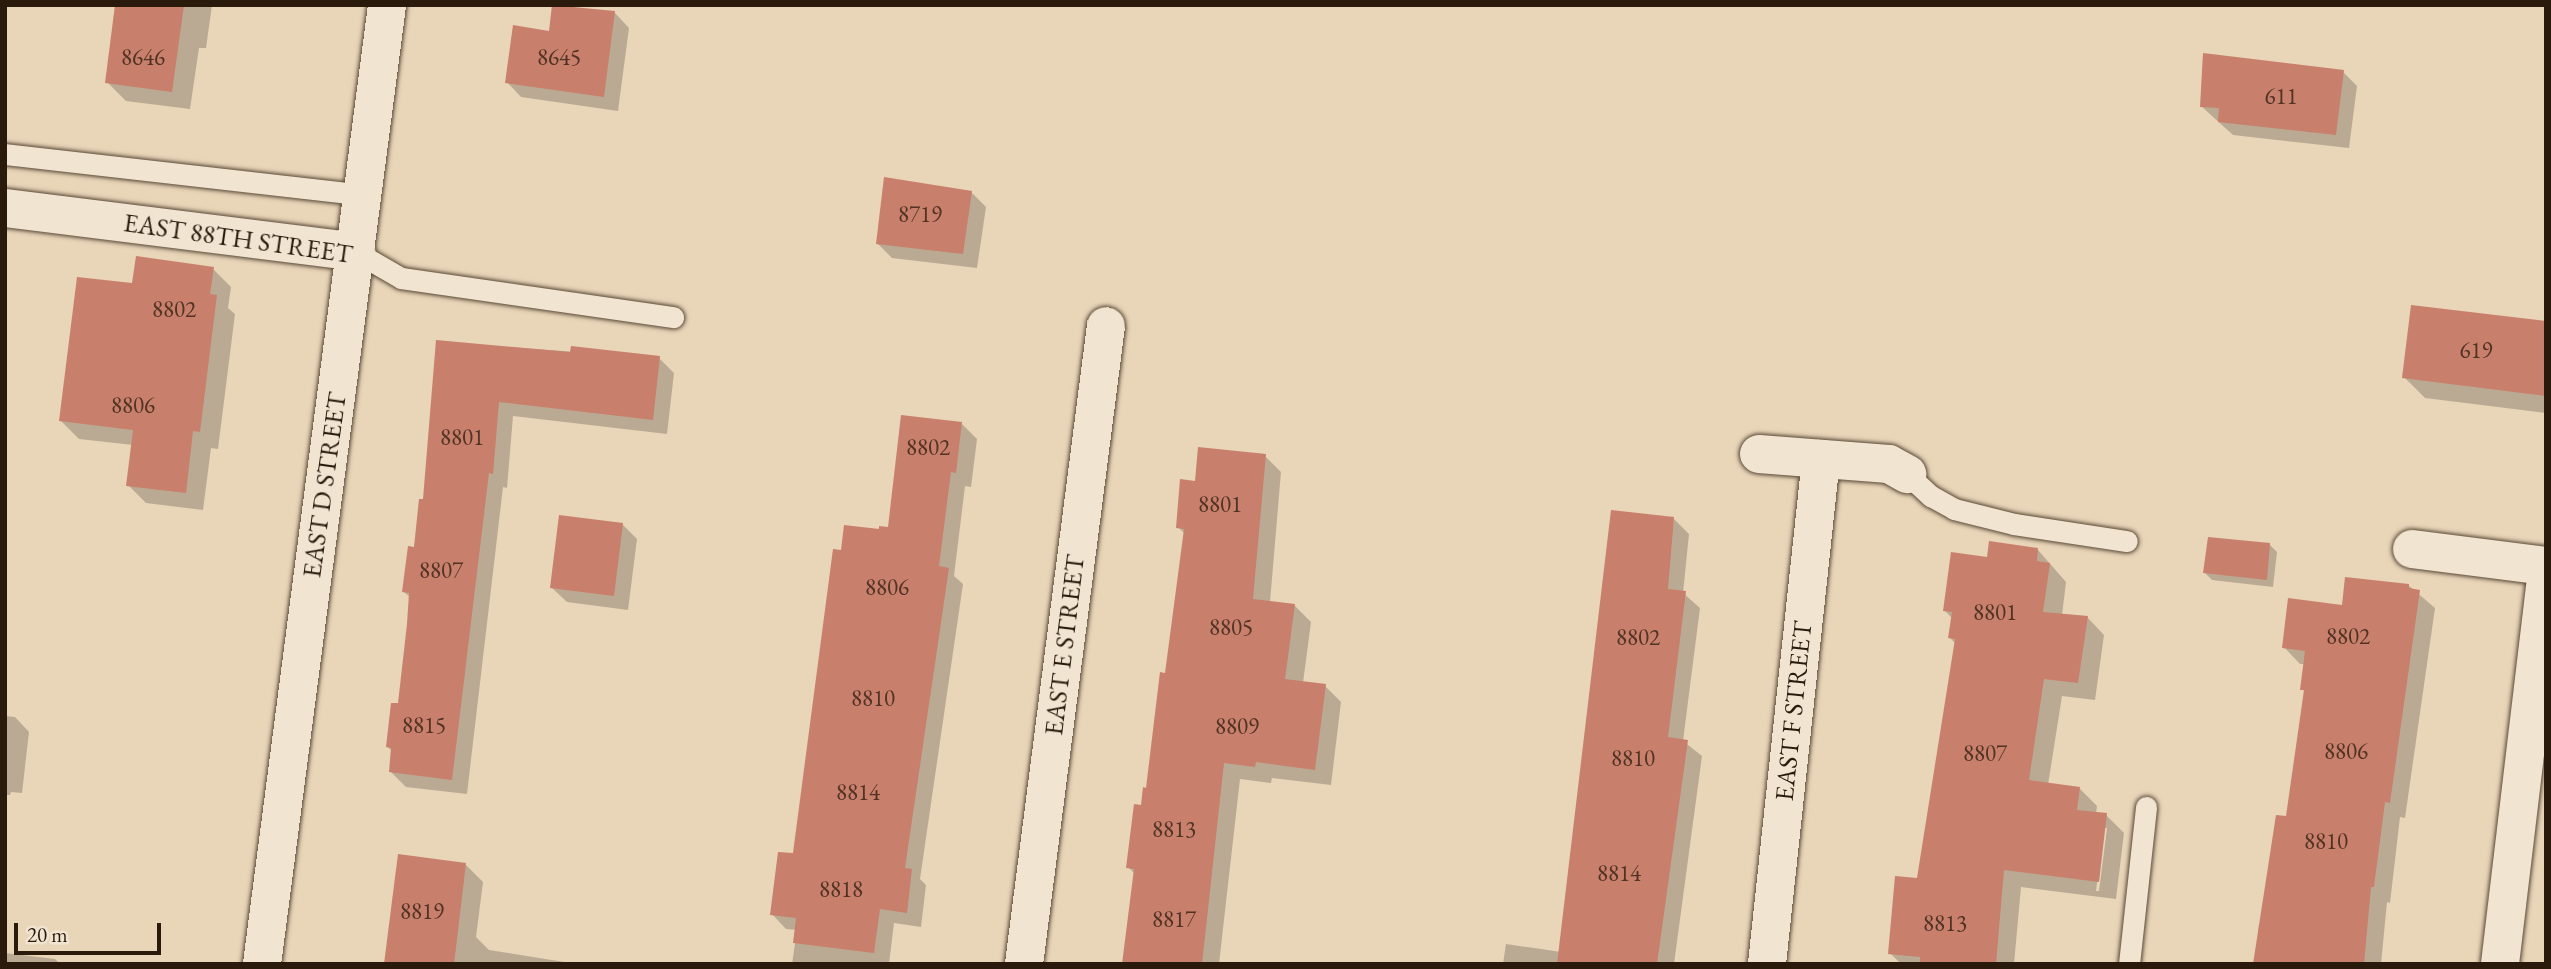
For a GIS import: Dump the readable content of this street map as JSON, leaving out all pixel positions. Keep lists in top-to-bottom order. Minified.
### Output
{"streets":{"street":["EAST 88TH STREET","EAST D STREET","EAST E STREET","EAST F STREET"]},"crossings":[["EAST 88TH STREET","EAST D STREET"]],"house_numbers":["8646","8645","611","8719","8802","619","8806","8801","8802","8801","8807","8806","8801","8805","8802","8802","8810","8815","8809","8806","8807","8810","8814","8813","8810","8814","8818","8819","8817","8813"],"scale_bar":"20 m"}
